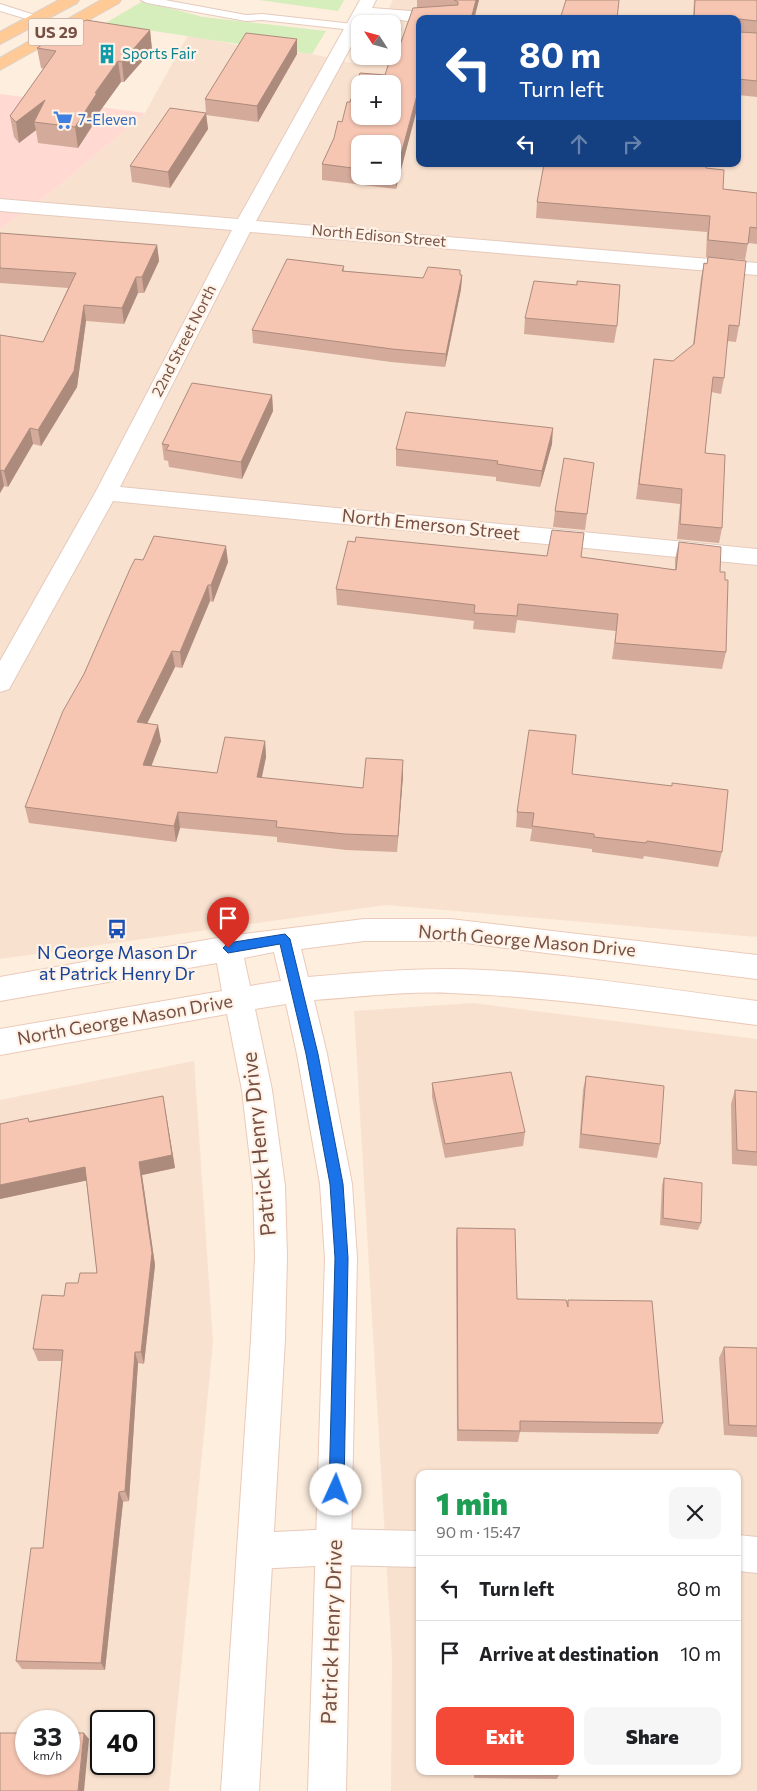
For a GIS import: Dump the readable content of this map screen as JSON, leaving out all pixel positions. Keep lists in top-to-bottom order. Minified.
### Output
{"streets":{"main road":["US 29"],"street":["North Edison Street","22nd Street North","North Emerson Street","North George Mason Drive","Patrick Henry Drive"]},"crossings":[["North Edison Street","22nd Street North"],["22nd Street North","North Emerson Street"],["North George Mason Drive","Patrick Henry Drive"]],"places":{"building":["Sports Fair"],"supermarket":["7-Eleven"],"bus stop":["N George Mason Dr at Patrick Henry Dr"]},"north":"top left","page":{"map_buttons":["+","−"],"turn":["80 m","Turn left"],"heading":["1 min","90 m · 15:47"],"list":[{"name":"Turn left","value":"80 m"},{"name":"Arrive at destination","value":"10 m"}],"buttons":["Exit","Share"],"speed":"33 km/h","limit":"40"}}
